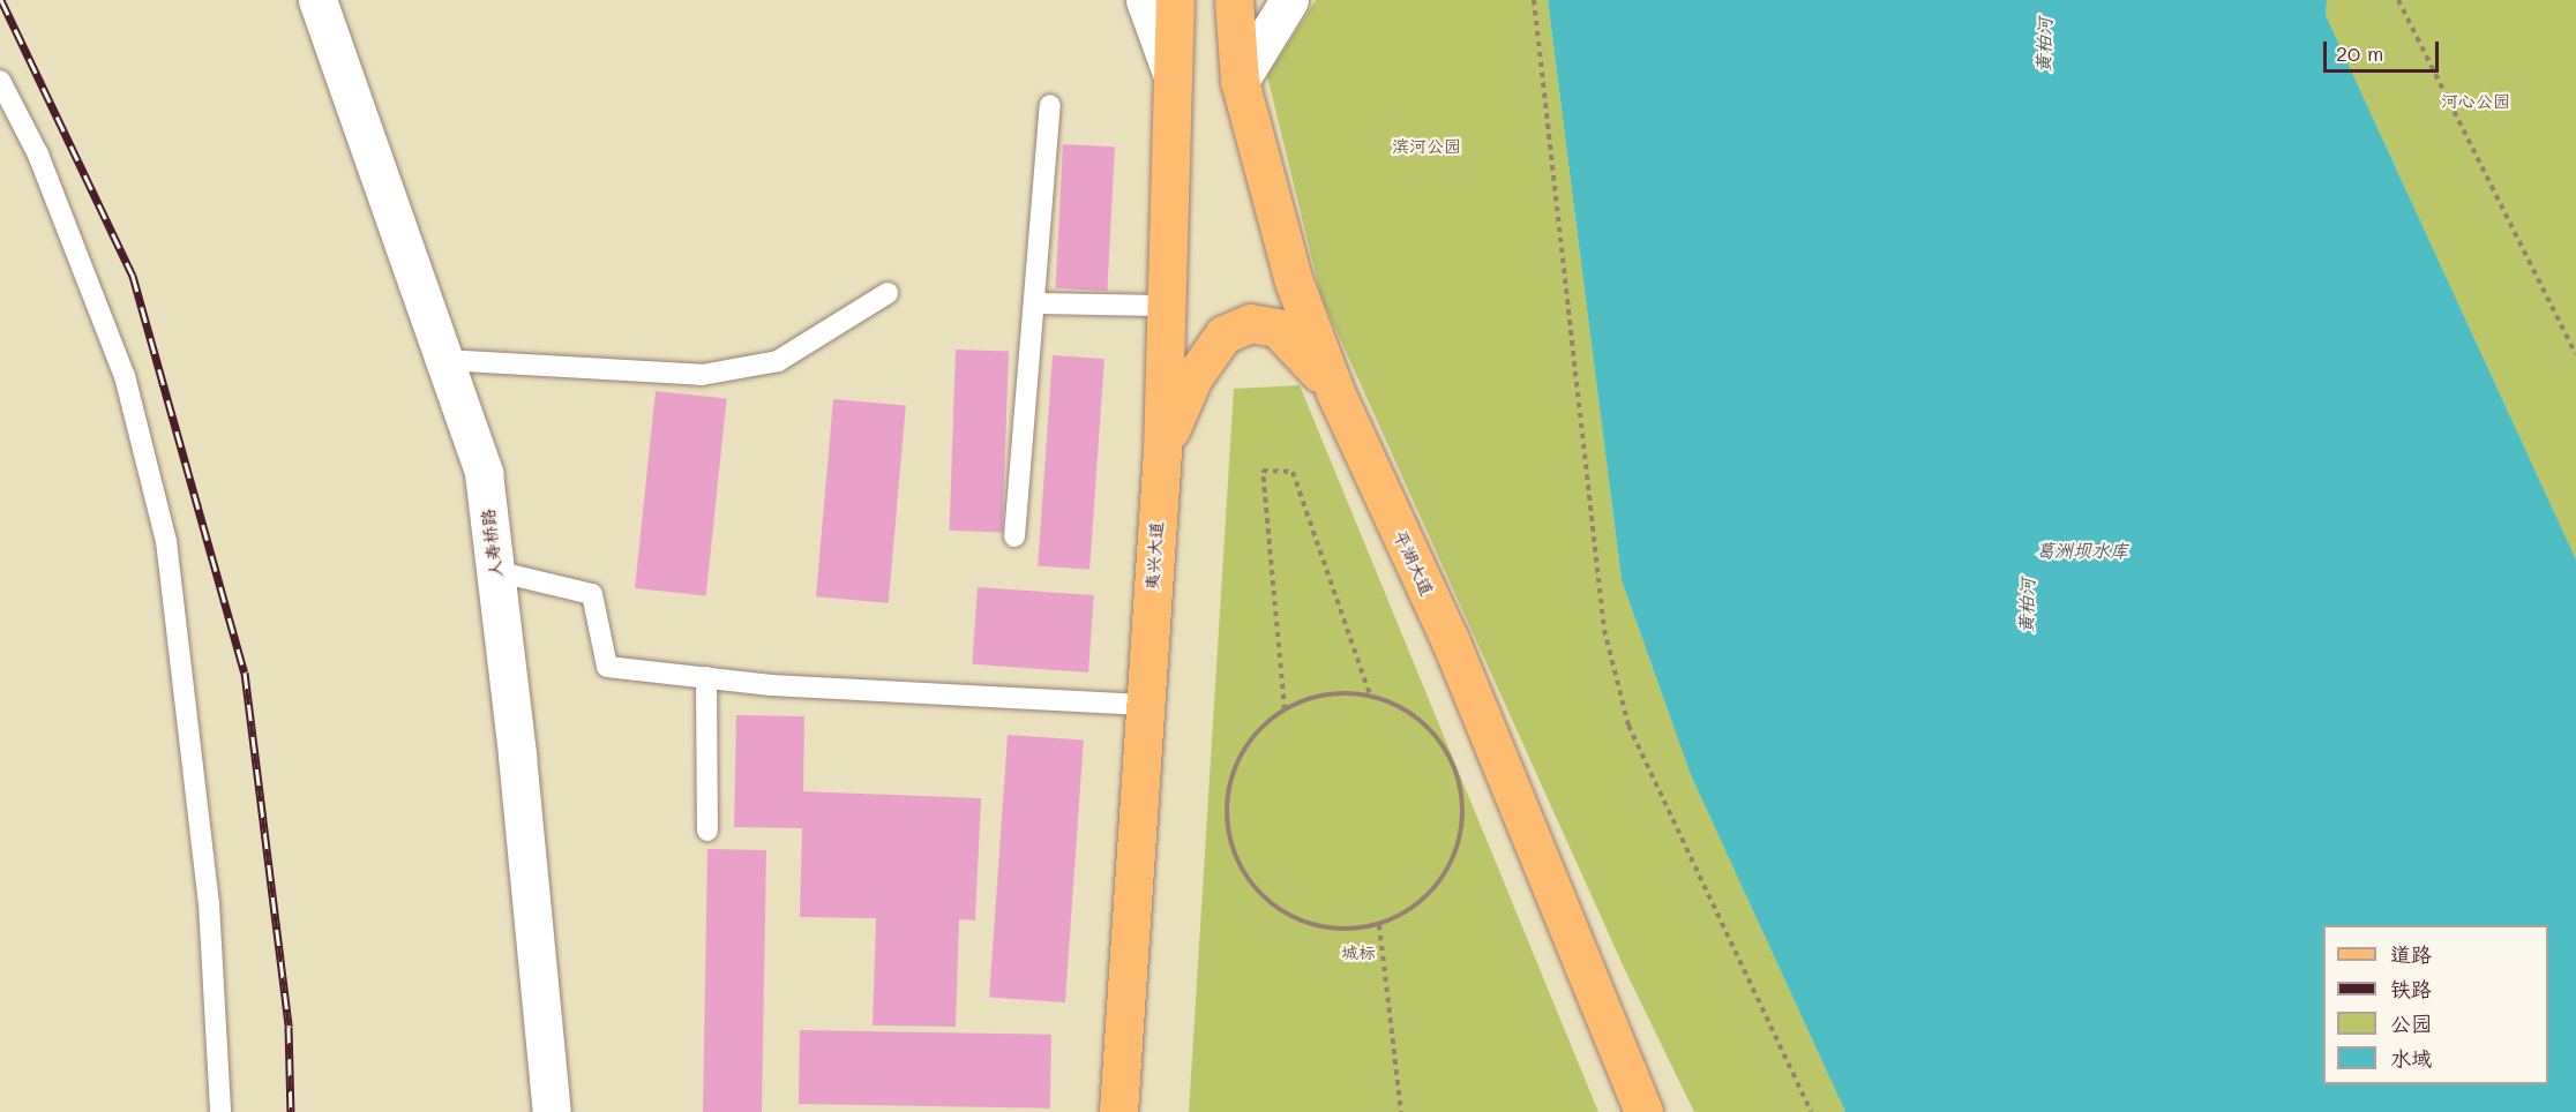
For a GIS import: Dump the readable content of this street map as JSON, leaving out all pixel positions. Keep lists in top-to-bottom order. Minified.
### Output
{"streets":{"main road":["夷兴大道","平湖大道"],"street":["人寿桥路"]},"water":["黄柏河","葛洲坝水库"],"parks":["河心公园","滨河公园","城标"],"legend":["道路","铁路","公园","水域"],"scale_bar":"20 m"}
